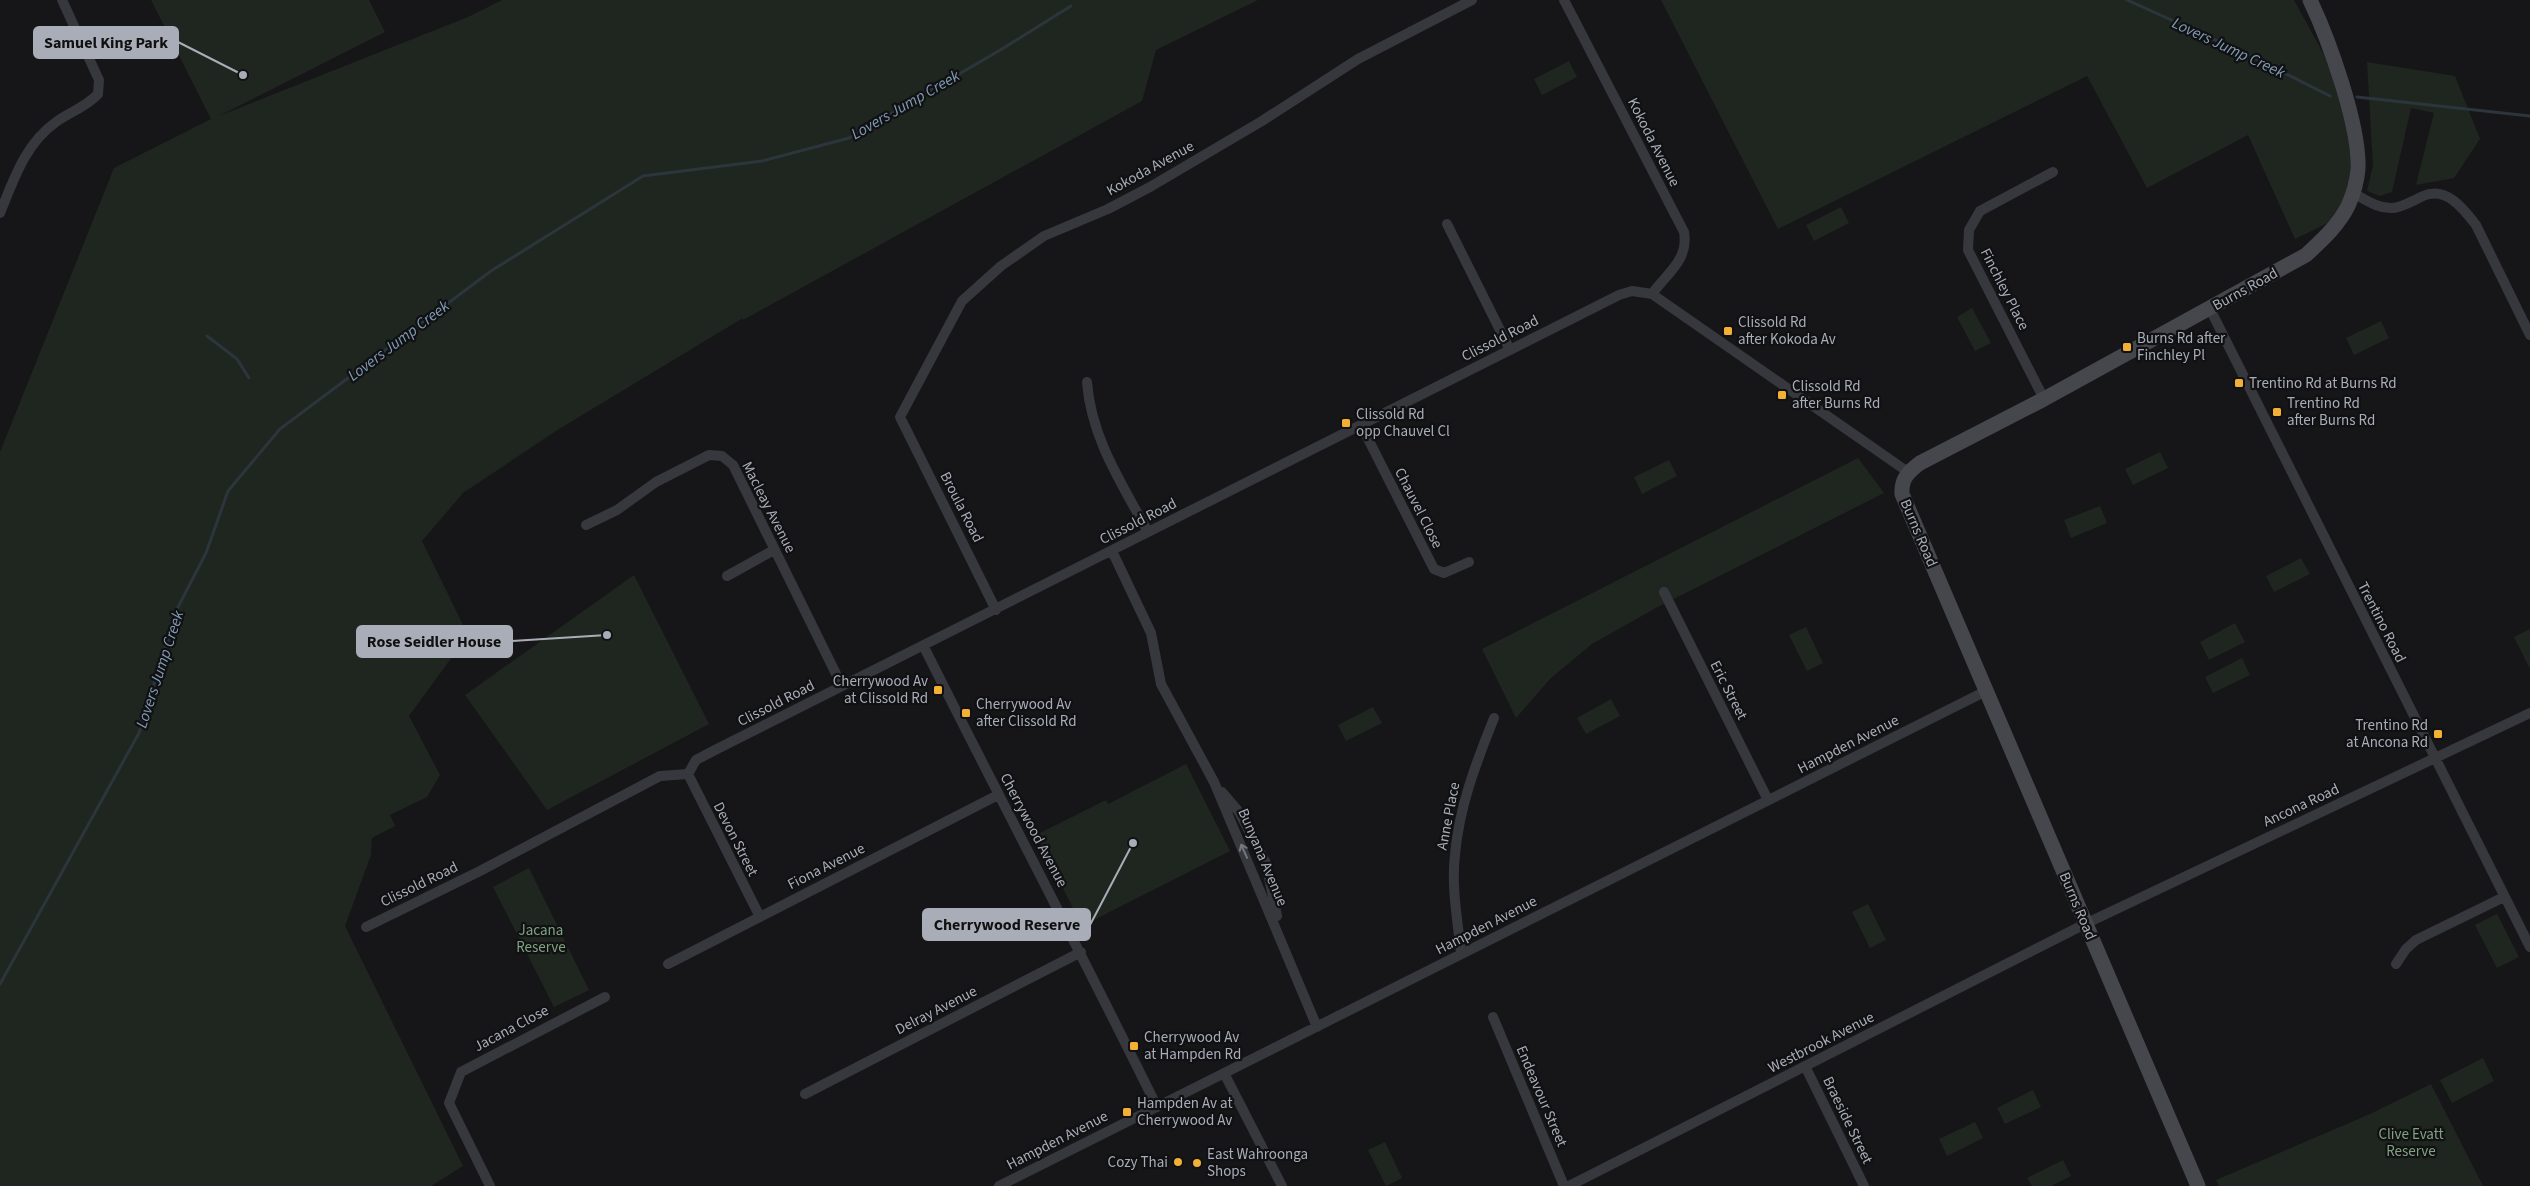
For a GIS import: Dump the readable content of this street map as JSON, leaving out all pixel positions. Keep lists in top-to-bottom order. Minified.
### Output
{"streets":{"main road":["Burns Road"],"street":["Kokoda Avenue","Finchley Place","Clissold Road","Macleay Avenue","Broula Road","Chauvel Close","Trentino Road","Eric Street","Hampden Avenue","Ancona Road","Anne Place","Cherrywood Avenue","Devon Street","Bunyana Avenue","Fiona Avenue","Delray Avenue","Jacana Close","Westbrook Avenue","Endeavour Street","Braeside Street"]},"crossings":[["Kokoda Avenue","Clissold Road"],["Kokoda Avenue","Broula Road"],["Finchley Place","Burns Road"],["Burns Road","Trentino Road"],["Burns Road","Hampden Avenue"],["Burns Road","Ancona Road"],["Burns Road","Westbrook Avenue"],["Clissold Road","Macleay Avenue"],["Clissold Road","Broula Road"],["Clissold Road","Chauvel Close"],["Clissold Road","Cherrywood Avenue"],["Clissold Road","Devon Street"],["Clissold Road","Bunyana Avenue"],["Trentino Road","Ancona Road"],["Eric Street","Hampden Avenue"],["Hampden Avenue","Anne Place"],["Hampden Avenue","Cherrywood Avenue"],["Hampden Avenue","Bunyana Avenue"],["Ancona Road","Westbrook Avenue"],["Cherrywood Avenue","Fiona Avenue"],["Cherrywood Avenue","Delray Avenue"],["Devon Street","Fiona Avenue"],["Westbrook Avenue","Braeside Street"]],"water":["Lovers Jump Creek"],"parks":["Jacana Reserve","Clive Evatt Reserve"],"places":{"other":["Samuel King Park","Rose Seidler House","Cherrywood Reserve","Cozy Thai","East Wahroonga Shops"],"transit":["Clissold Rd after Kokoda Av","Burns Rd after Finchley Pl","Trentino Rd at Burns Rd","Clissold Rd after Burns Rd","Trentino Rd after Burns Rd","Clissold Rd opp Chauvel Cl","Cherrywood Av at Clissold Rd","Cherrywood Av after Clissold Rd","Trentino Rd at Ancona Rd","Cherrywood Av at Hampden Rd","Hampden Av at Cherrywood Av"]}}
